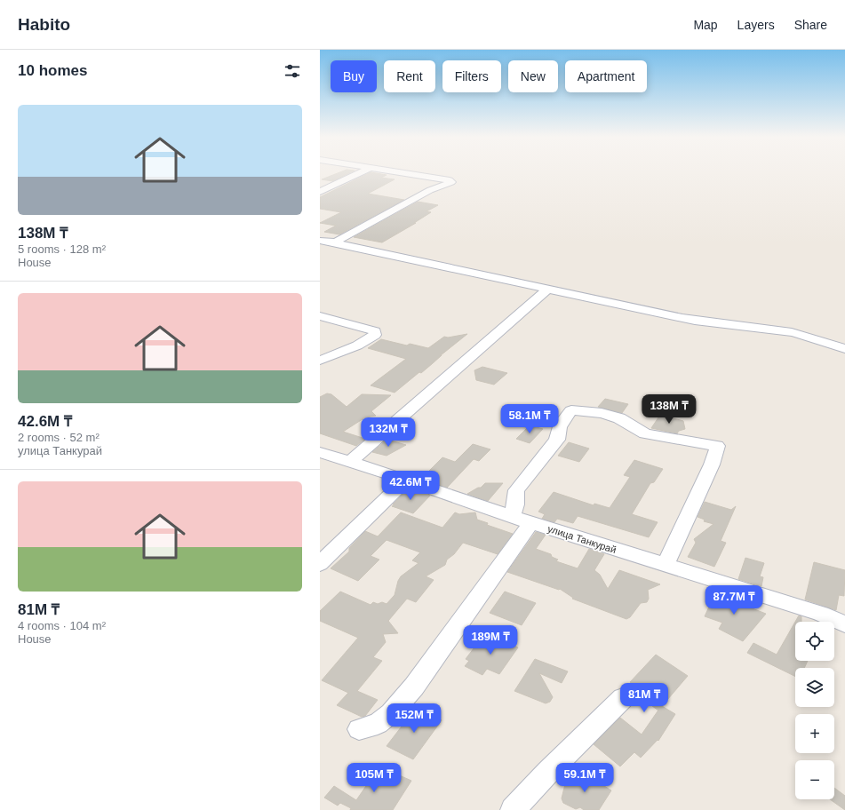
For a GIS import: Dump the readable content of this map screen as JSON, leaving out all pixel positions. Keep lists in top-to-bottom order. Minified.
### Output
{"streets":{"street":["улица Танкурай"]},"page":{"header":"Habito","nav":["Map","Layers","Share"],"heading":"10 homes","chip":["Buy","Rent","Filters","New","Apartment"],"list":[{"name":"138M ₸","note":"5 rooms · 128 m² · House"},{"name":"42.6M ₸","note":"2 rooms · 52 m² · улица Танкурай"},{"name":"81M ₸","note":"4 rooms · 104 m² · House"}],"price":["138M ₸","58.1M ₸","132M ₸","42.6M ₸","87.7M ₸","189M ₸","81M ₸","152M ₸","105M ₸","59.1M ₸"],"map_buttons":["+","−"]}}
